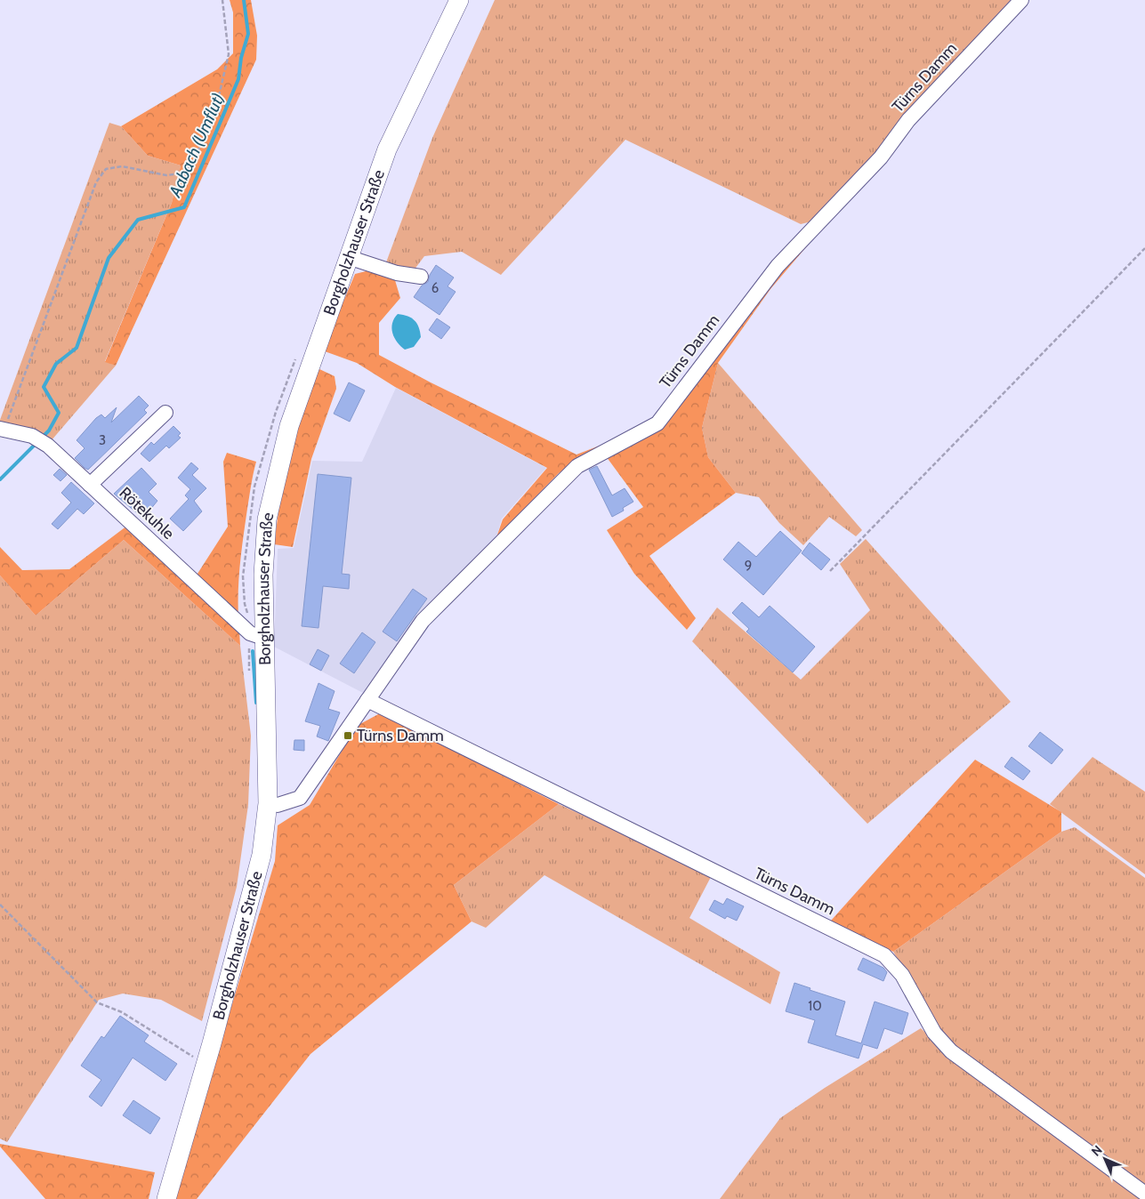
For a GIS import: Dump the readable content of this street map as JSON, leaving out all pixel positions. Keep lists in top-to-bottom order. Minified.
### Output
{"streets":{"main road":["Borgholzhauser Straße"],"street":["Türns Damm","Rötekuhle"]},"crossings":[["Türns Damm","Borgholzhauser Straße"],["Borgholzhauser Straße","Rötekuhle"]],"water":["Aabach (Umflut)"],"places":{"transit":["Türns Damm"]},"house_numbers":["6","3","9","10"],"north":"top left"}
